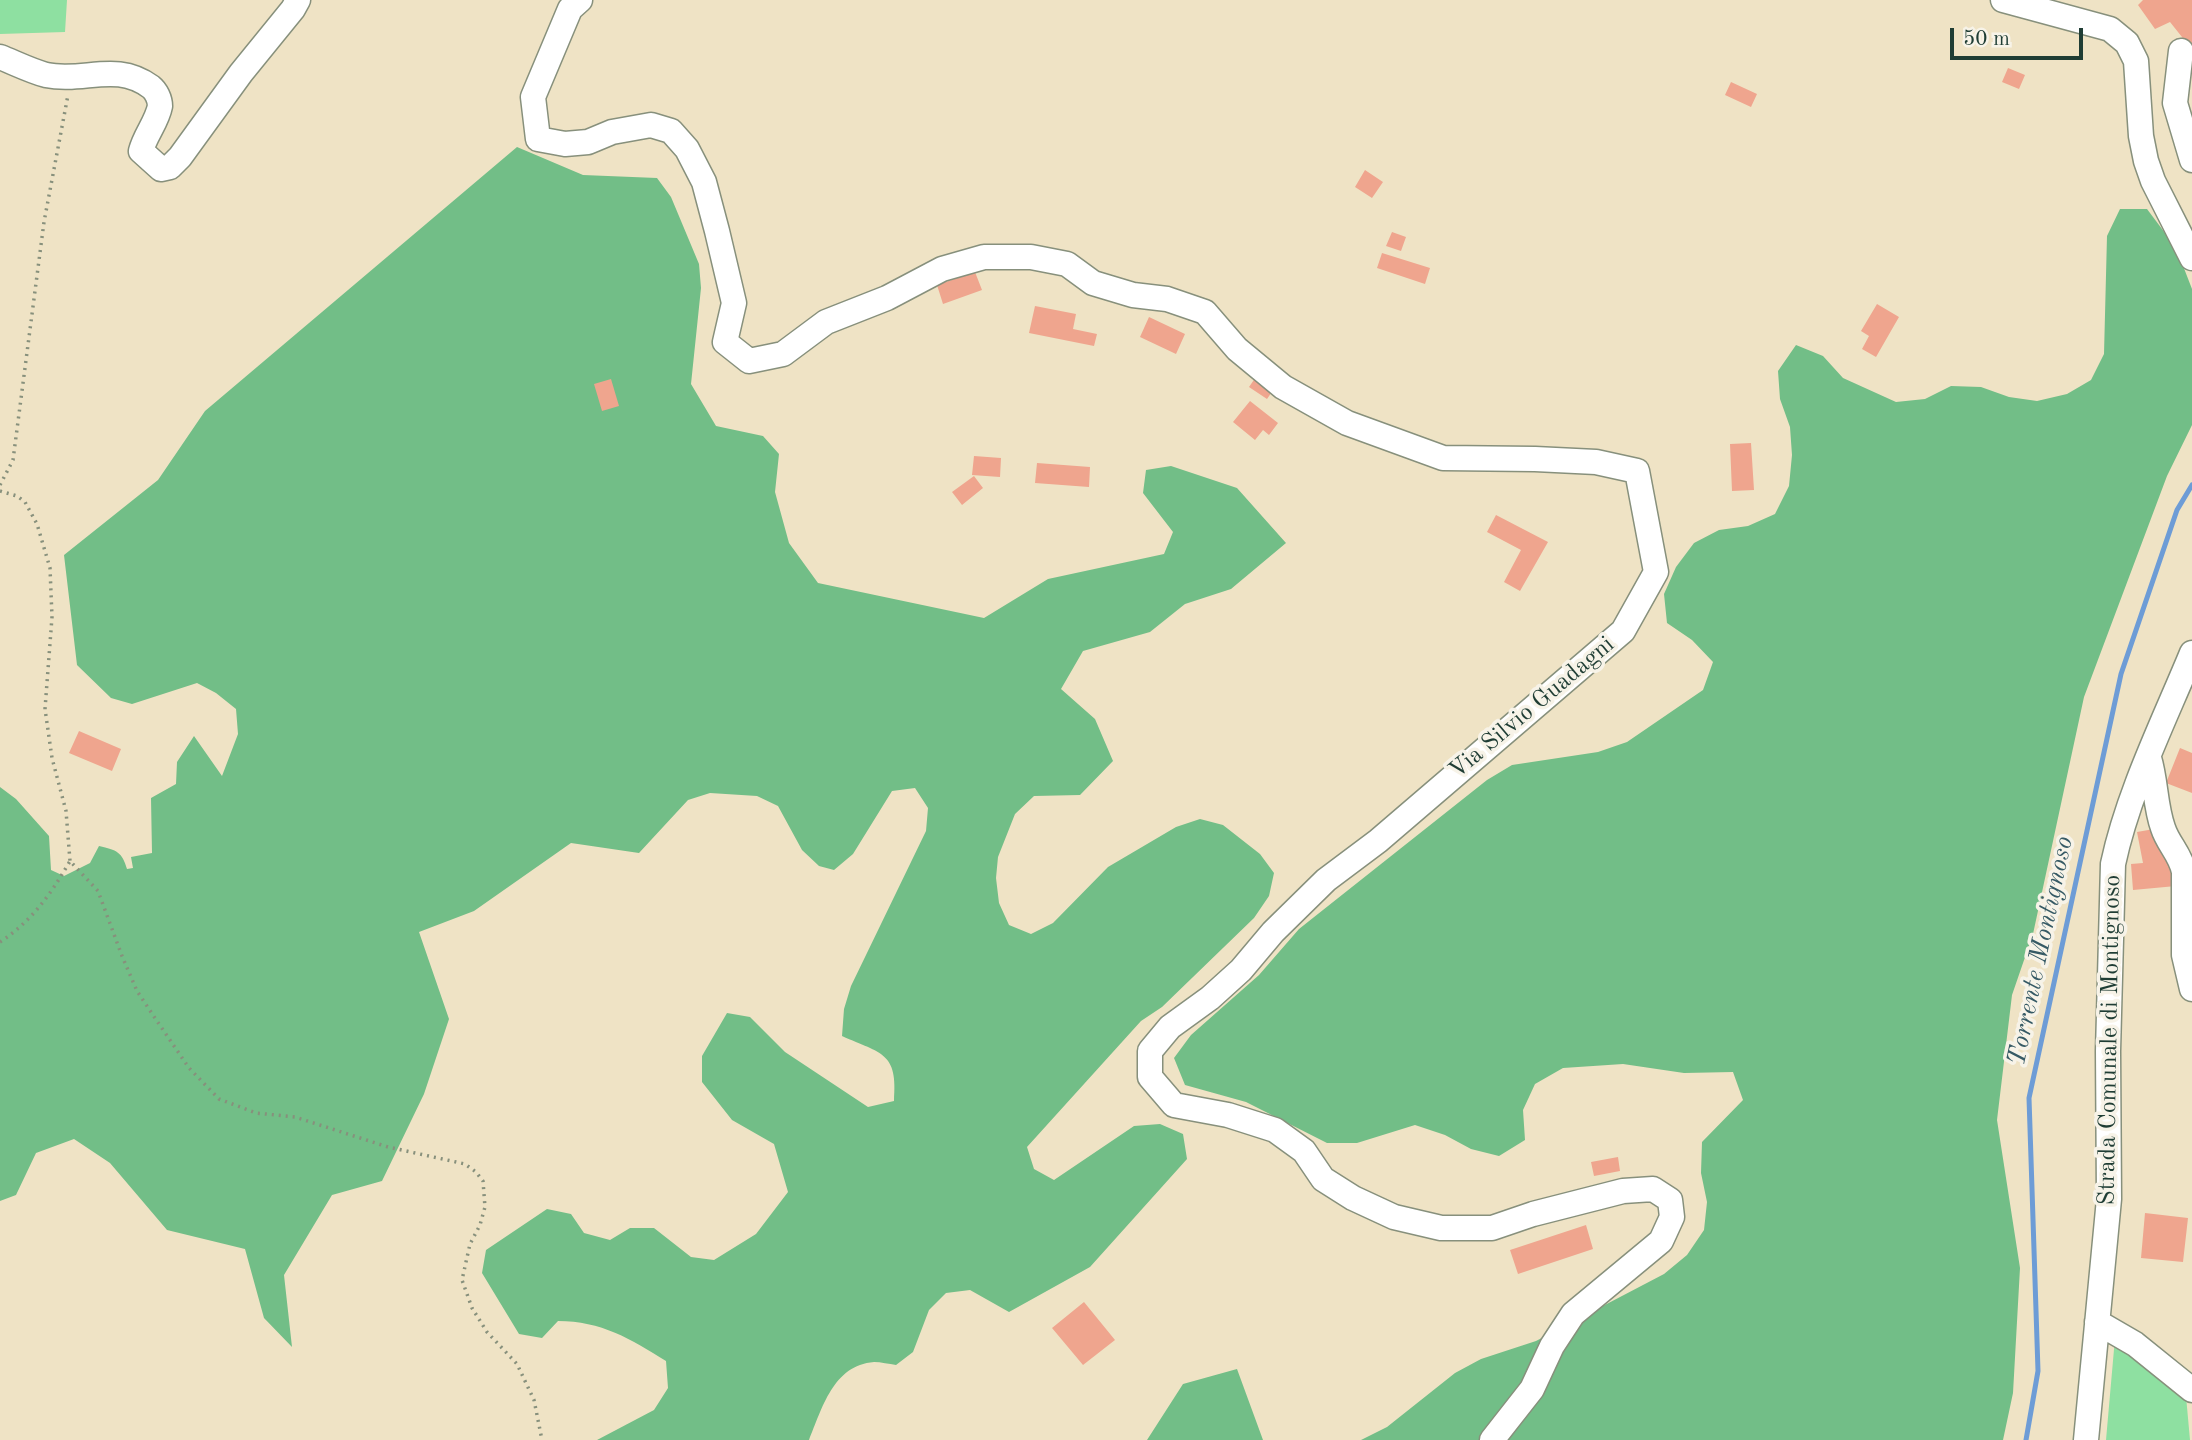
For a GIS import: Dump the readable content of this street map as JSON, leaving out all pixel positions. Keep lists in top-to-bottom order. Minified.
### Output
{"streets":{"street":["Via Silvio Guadagni","Strada Comunale di Montignoso"]},"water":["Torrente Montignoso"],"scale_bar":"50 m"}
